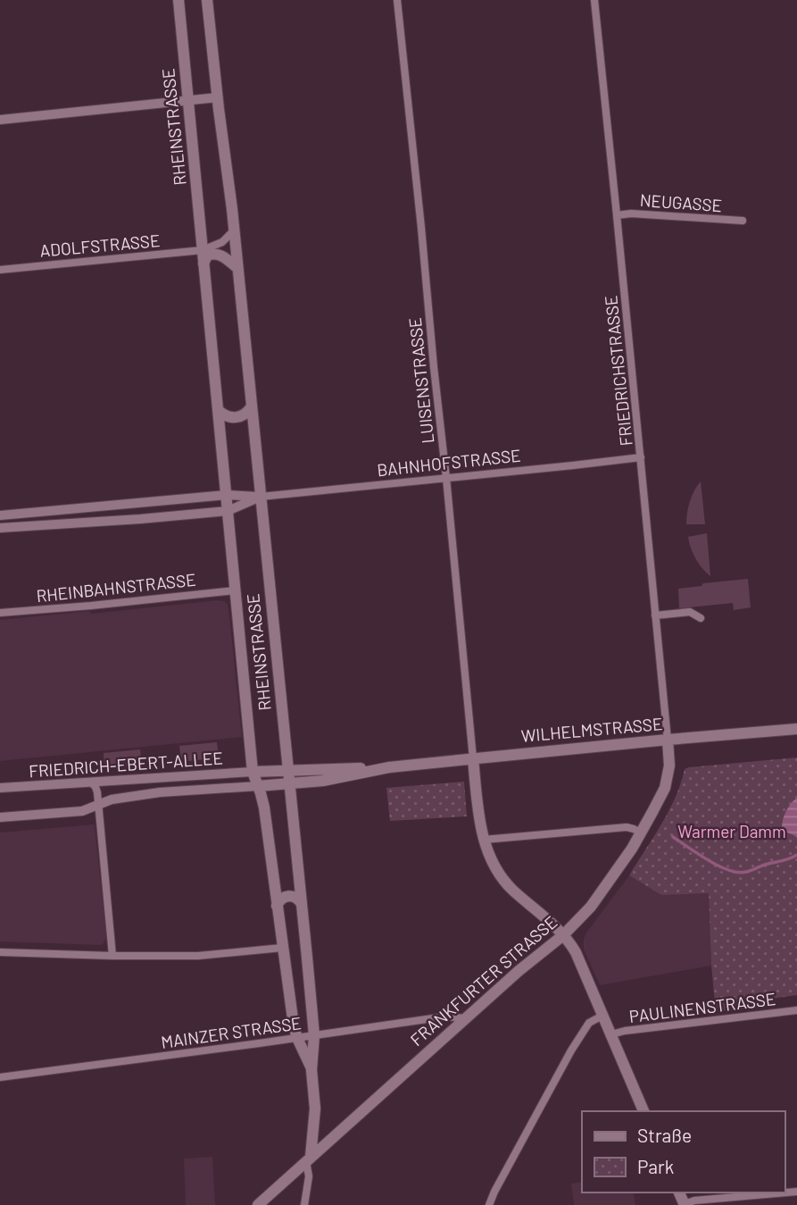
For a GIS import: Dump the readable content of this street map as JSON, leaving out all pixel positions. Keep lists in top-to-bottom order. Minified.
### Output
{"streets":{"main road":["RHEINSTRASSE","WILHELMSTRASSE","FRANKFURTER STRASSE"],"street":["NEUGASSE","ADOLFSTRASSE","FRIEDRICHSTRASSE","LUISENSTRASSE","BAHNHOFSTRASSE","RHEINBAHNSTRASSE","FRIEDRICH-EBERT-ALLEE","PAULINENSTRASSE","MAINZER STRASSE"]},"crossings":[["RHEINSTRASSE","ADOLFSTRASSE"],["RHEINSTRASSE","BAHNHOFSTRASSE"],["RHEINSTRASSE","RHEINBAHNSTRASSE"],["RHEINSTRASSE","WILHELMSTRASSE"],["RHEINSTRASSE","FRIEDRICH-EBERT-ALLEE"],["RHEINSTRASSE","MAINZER STRASSE"],["NEUGASSE","FRIEDRICHSTRASSE"],["FRIEDRICHSTRASSE","BAHNHOFSTRASSE"],["FRIEDRICHSTRASSE","WILHELMSTRASSE"],["FRIEDRICHSTRASSE","FRANKFURTER STRASSE"],["LUISENSTRASSE","BAHNHOFSTRASSE"],["LUISENSTRASSE","WILHELMSTRASSE"],["WILHELMSTRASSE","FRIEDRICH-EBERT-ALLEE"],["WILHELMSTRASSE","FRANKFURTER STRASSE"],["FRANKFURTER STRASSE","MAINZER STRASSE"]],"parks":["Warmer Damm"],"legend":["Straße","Park"]}
